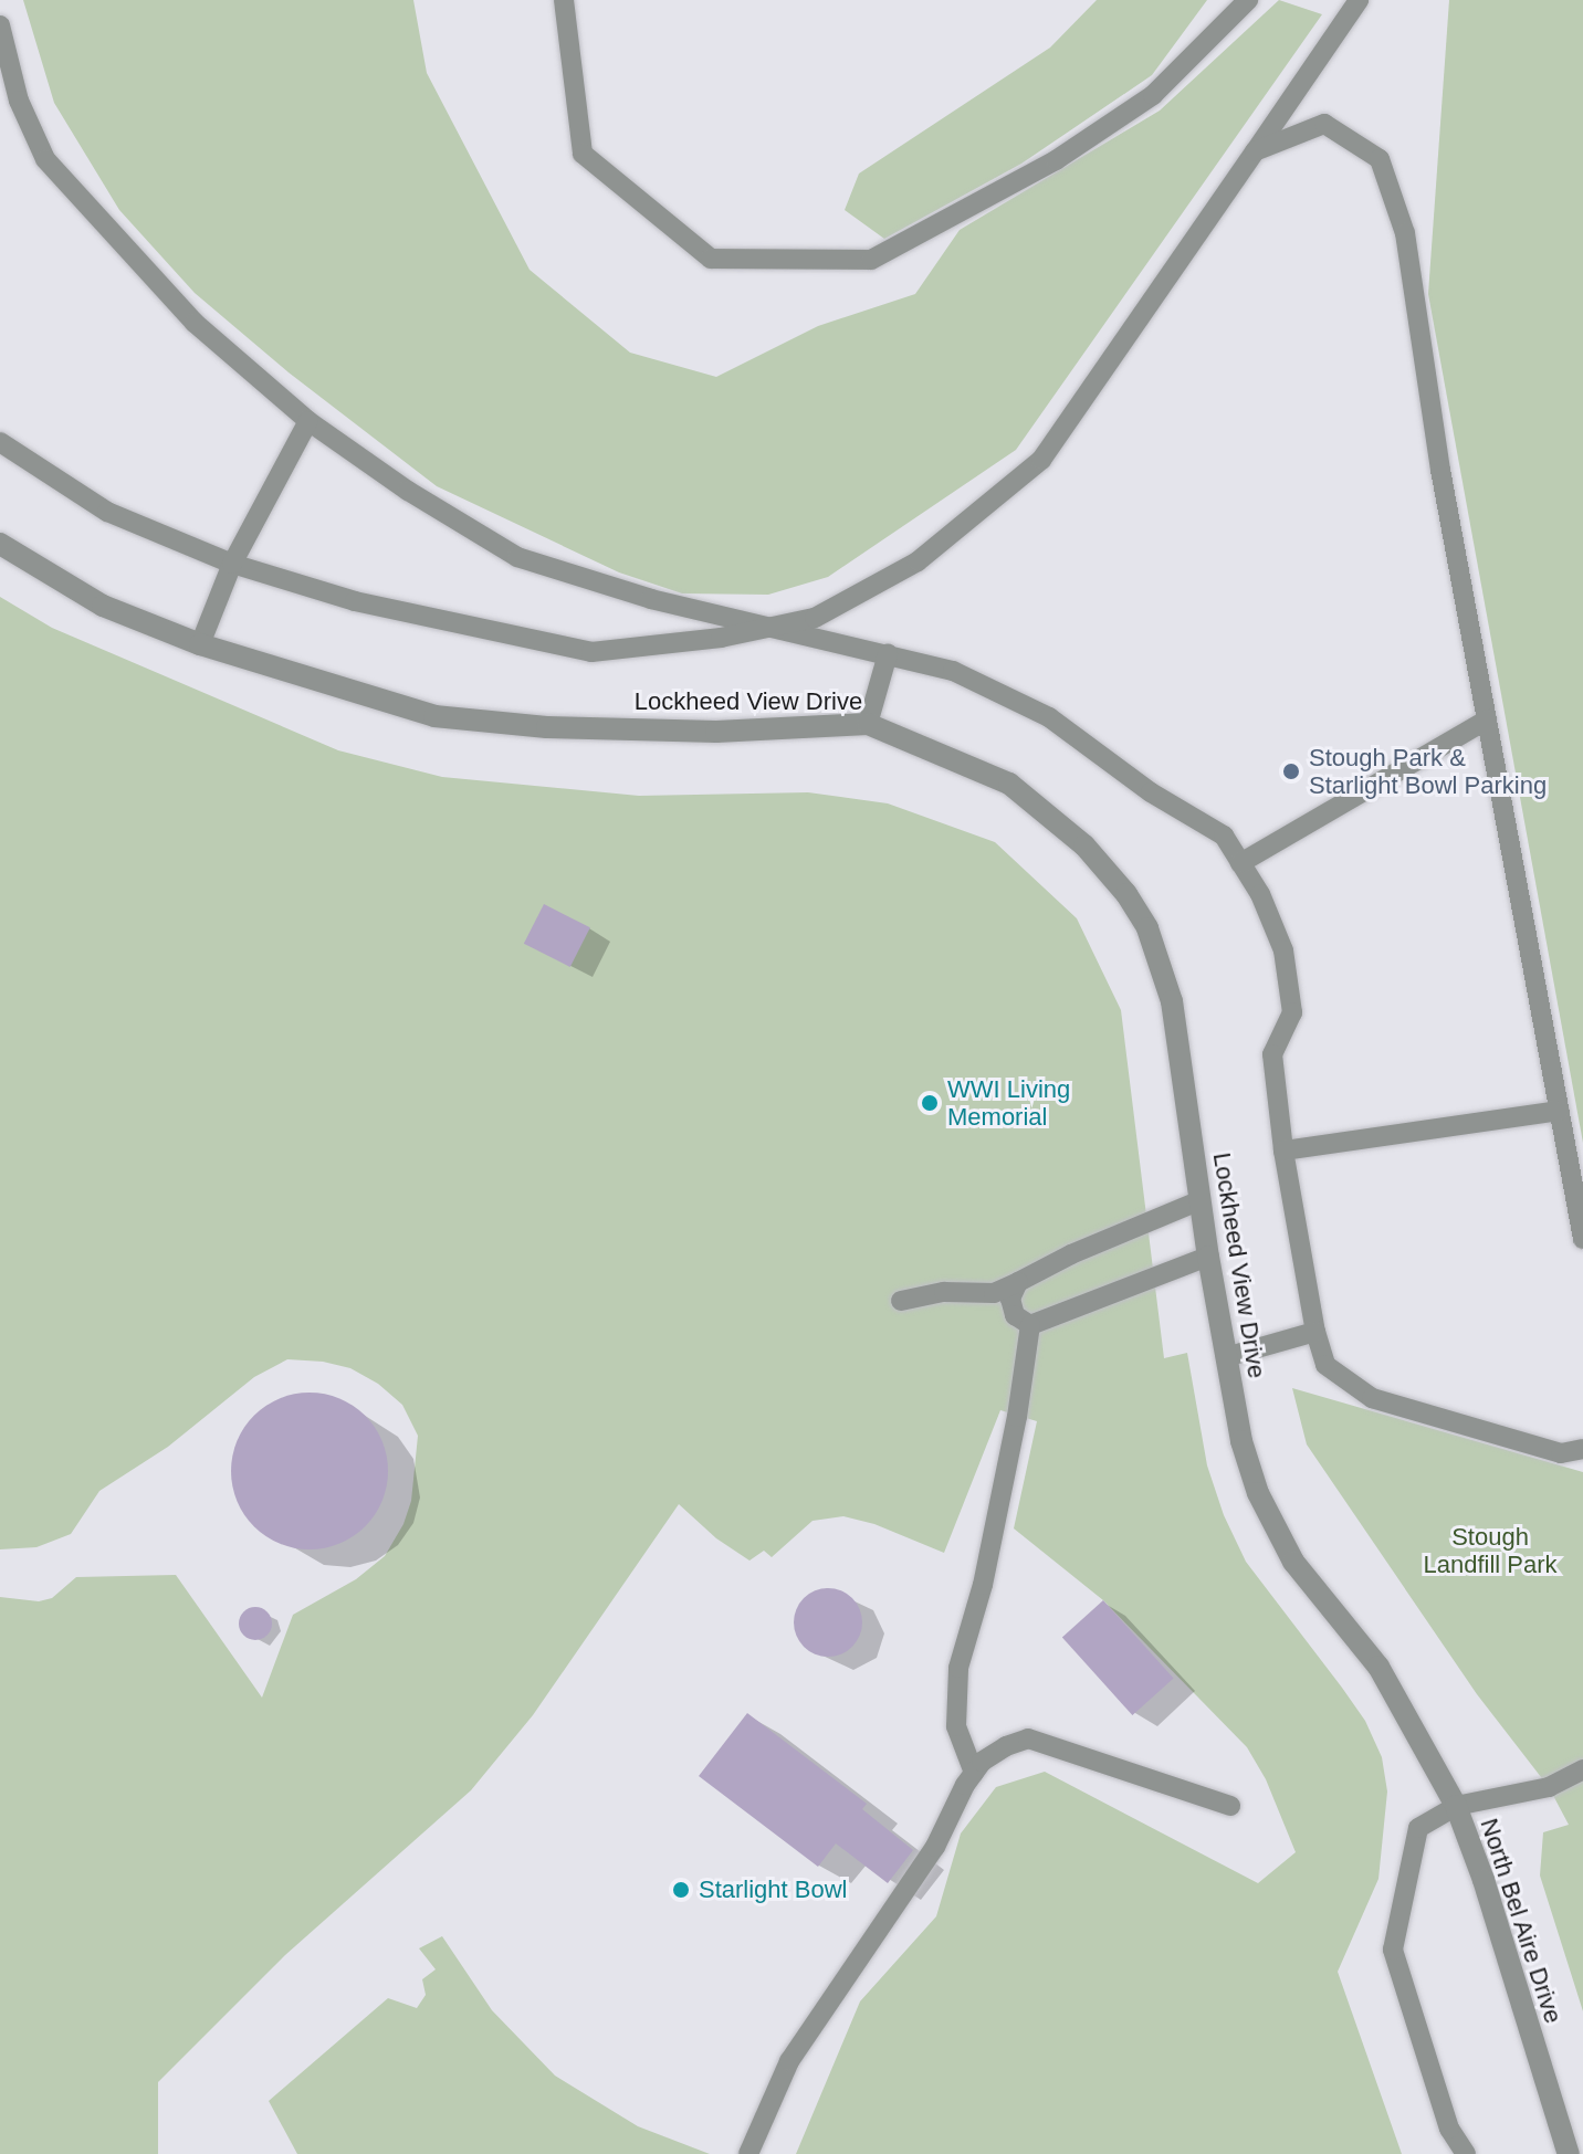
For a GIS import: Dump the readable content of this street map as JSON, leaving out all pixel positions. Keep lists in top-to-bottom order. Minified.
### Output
{"streets":{"street":["Lockheed View Drive","North Bel Aire Drive"]},"crossings":[["Lockheed View Drive","North Bel Aire Drive"]],"parks":["Stough Landfill Park"],"places":["Stough Park & Starlight Bowl Parking","WWI Living Memorial","Starlight Bowl"]}
